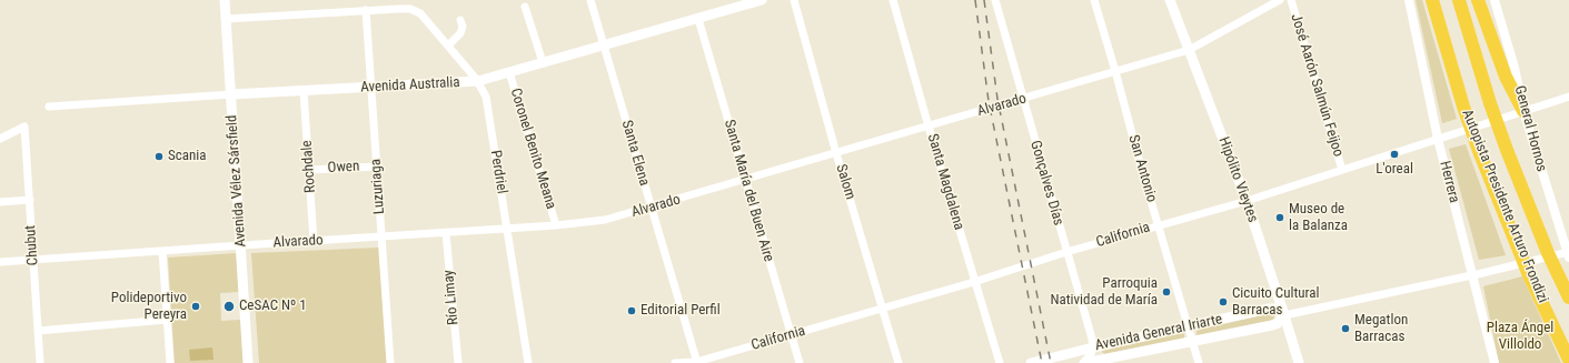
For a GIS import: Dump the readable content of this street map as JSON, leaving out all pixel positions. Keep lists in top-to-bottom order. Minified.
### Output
{"streets":{"highway":["Autopista Presidente Arturo Frondizi"],"main road":["Avenida Australia","Hipólito Vieytes","Avenida Vélez Sársfield","Avenida General Iriarte"],"street":["José Aarón Salmún Feijoo","Alvarado","General Hornos","Coronel Benito Meana","Santa Elena","Rochdale","Owen","San Antonio","Perdriel","Salom","Santa Magdalena","Herrera","Gonçalves Días","Luzuriaga","Santa María del Buen Aire","California","Chubut","Río Limay"]},"crossings":[["Avenida Australia","Coronel Benito Meana"],["Avenida Australia","Santa Elena"],["Avenida Australia","Rochdale"],["Avenida Australia","Perdriel"],["Avenida Australia","Avenida Vélez Sársfield"],["Avenida Australia","Luzuriaga"],["Avenida Australia","Santa María del Buen Aire"],["José Aarón Salmún Feijoo","California"],["Alvarado","Coronel Benito Meana"],["Alvarado","Santa Elena"],["Alvarado","Rochdale"],["Alvarado","San Antonio"],["Alvarado","Perdriel"],["Alvarado","Hipólito Vieytes"],["Alvarado","Avenida Vélez Sársfield"],["Alvarado","Salom"],["Alvarado","Santa Magdalena"],["Alvarado","Gonçalves Días"],["Alvarado","Luzuriaga"],["Alvarado","Santa María del Buen Aire"],["Alvarado","Chubut"],["Alvarado","Río Limay"],["General Hornos","California"],["General Hornos","Avenida General Iriarte"],["Santa Elena","California"],["Rochdale","Owen"],["Owen","Luzuriaga"],["San Antonio","California"],["San Antonio","Avenida General Iriarte"],["Perdriel","Luzuriaga"],["Hipólito Vieytes","California"],["Hipólito Vieytes","Avenida General Iriarte"],["Salom","California"],["Santa Magdalena","California"],["Herrera","California"],["Herrera","Avenida General Iriarte"],["Gonçalves Días","California"],["Gonçalves Días","Avenida General Iriarte"],["Santa María del Buen Aire","California"]],"parks":["Plaza Ángel Villoldo"],"places":["L'oreal","Scania","Museo de la Balanza","Parroquia Natividad de María","Cicuito Cultural Barracas","Polideportivo Pereyra","CeSAC Nº 1","Editorial Perfil","Megatlon Barracas"]}
